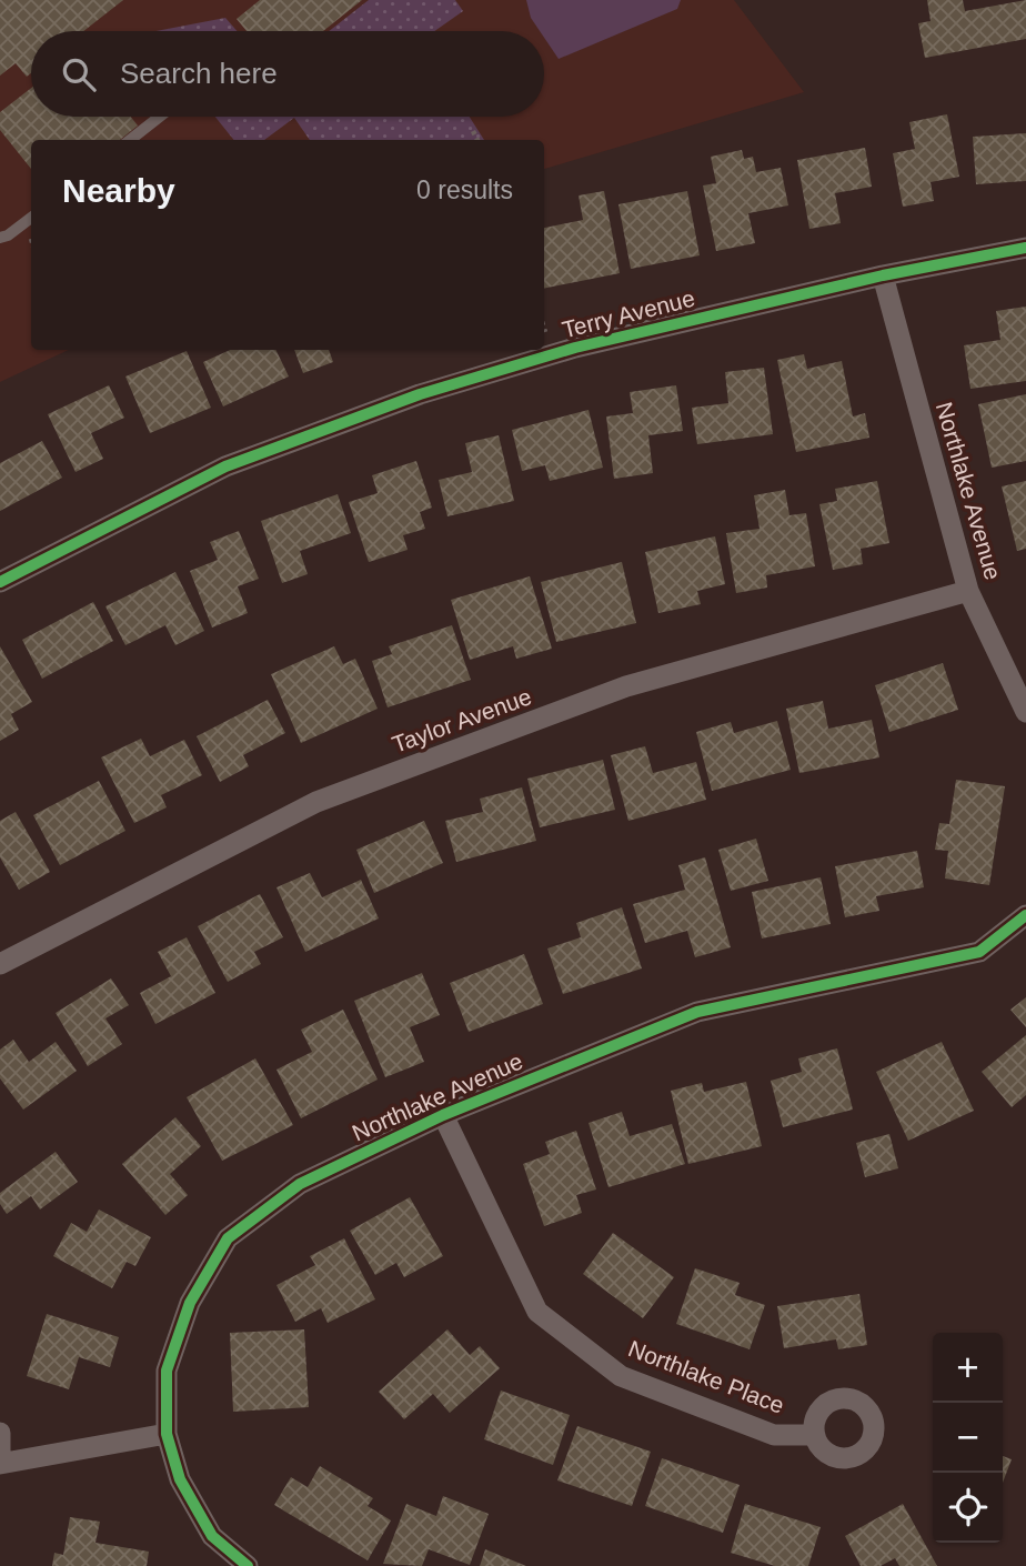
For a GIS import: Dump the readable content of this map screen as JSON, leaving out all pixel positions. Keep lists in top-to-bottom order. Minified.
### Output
{"streets":{"street":["Terry Avenue","Northlake Avenue","Taylor Avenue","Northlake Place"]},"crossings":[["Terry Avenue","Northlake Avenue"],["Northlake Avenue","Taylor Avenue"],["Northlake Avenue","Northlake Place"]],"page":{"search":"Search here","heading":["Nearby","0 results"],"map_buttons":["+","−"]}}
